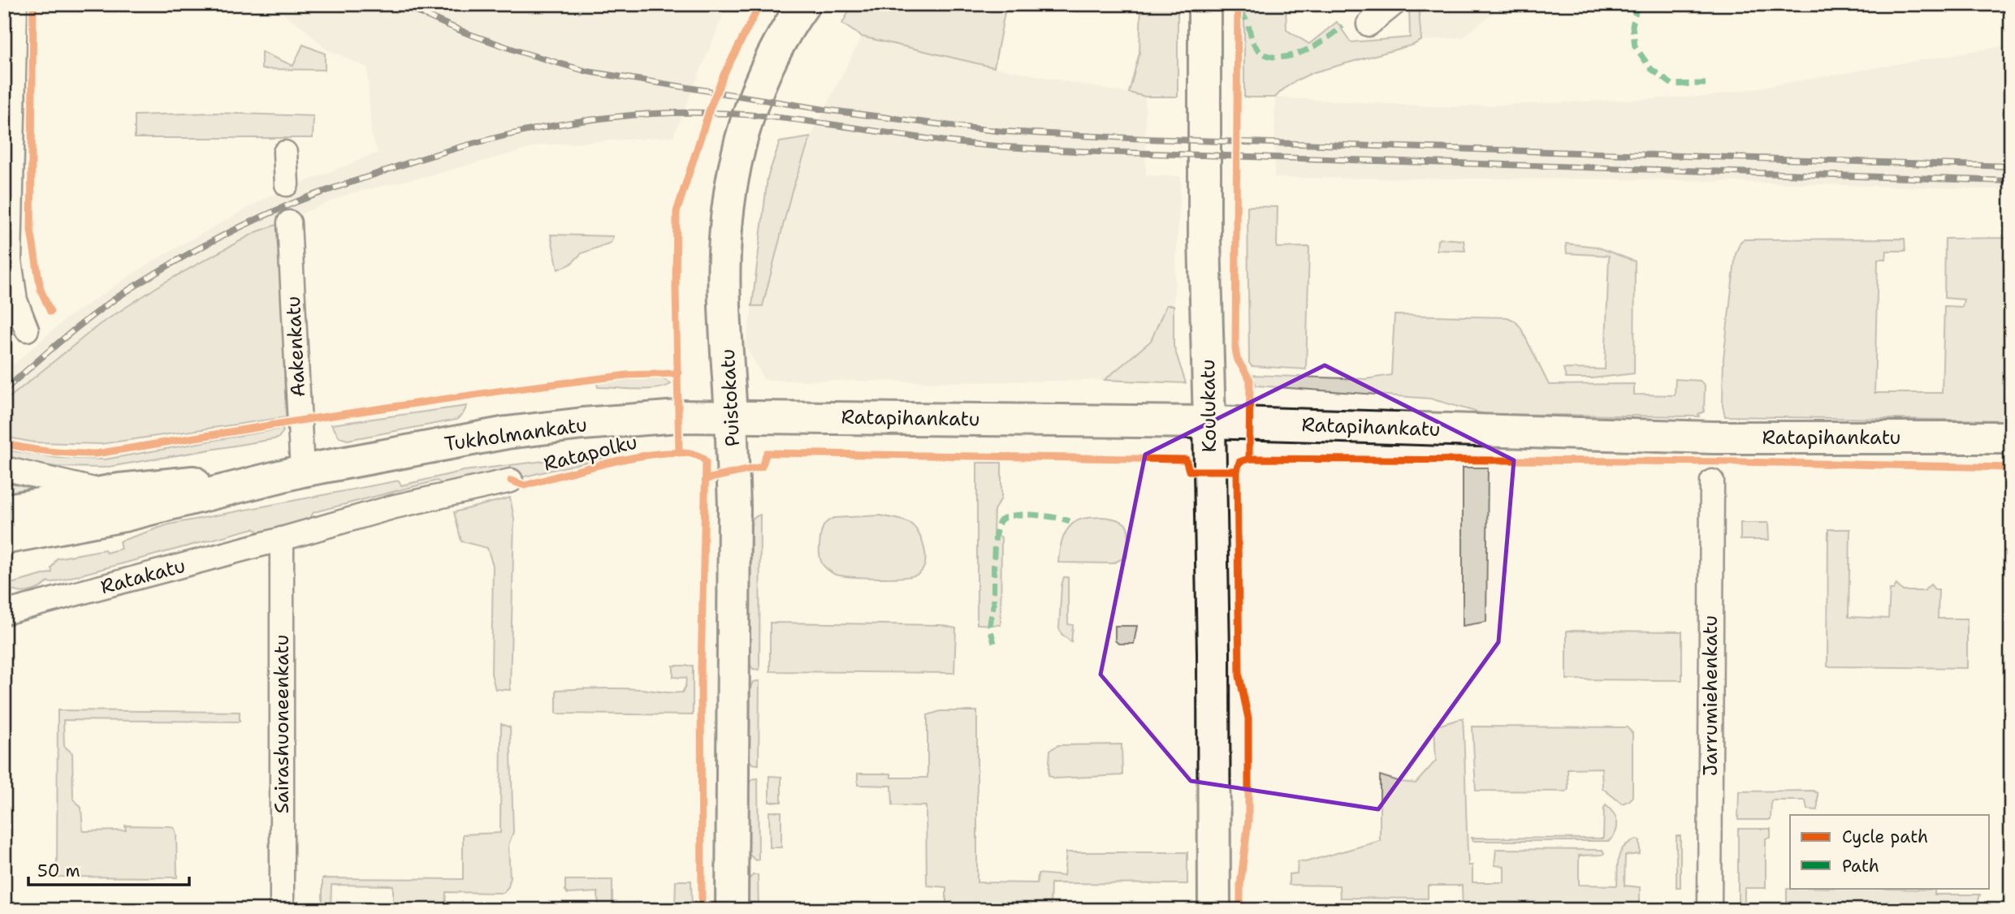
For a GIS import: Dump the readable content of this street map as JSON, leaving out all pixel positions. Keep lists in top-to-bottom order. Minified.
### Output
{"streets":{"main road":["Puistokatu","Koulukatu","Ratapihankatu","Tukholmankatu"],"street":["Aakenkatu","Ratakatu","Jarrumiehenkatu","Sairashuoneenkatu"],"cycle path":["Ratapolku"]},"crossings":[["Aakenkatu","Tukholmankatu"],["Puistokatu","Ratapihankatu"],["Puistokatu","Tukholmankatu"],["Koulukatu","Ratapihankatu"],["Ratapihankatu","Tukholmankatu"],["Ratakatu","Sairashuoneenkatu"]],"legend":["Cycle path","Path"],"scale_bar":"50 m"}
